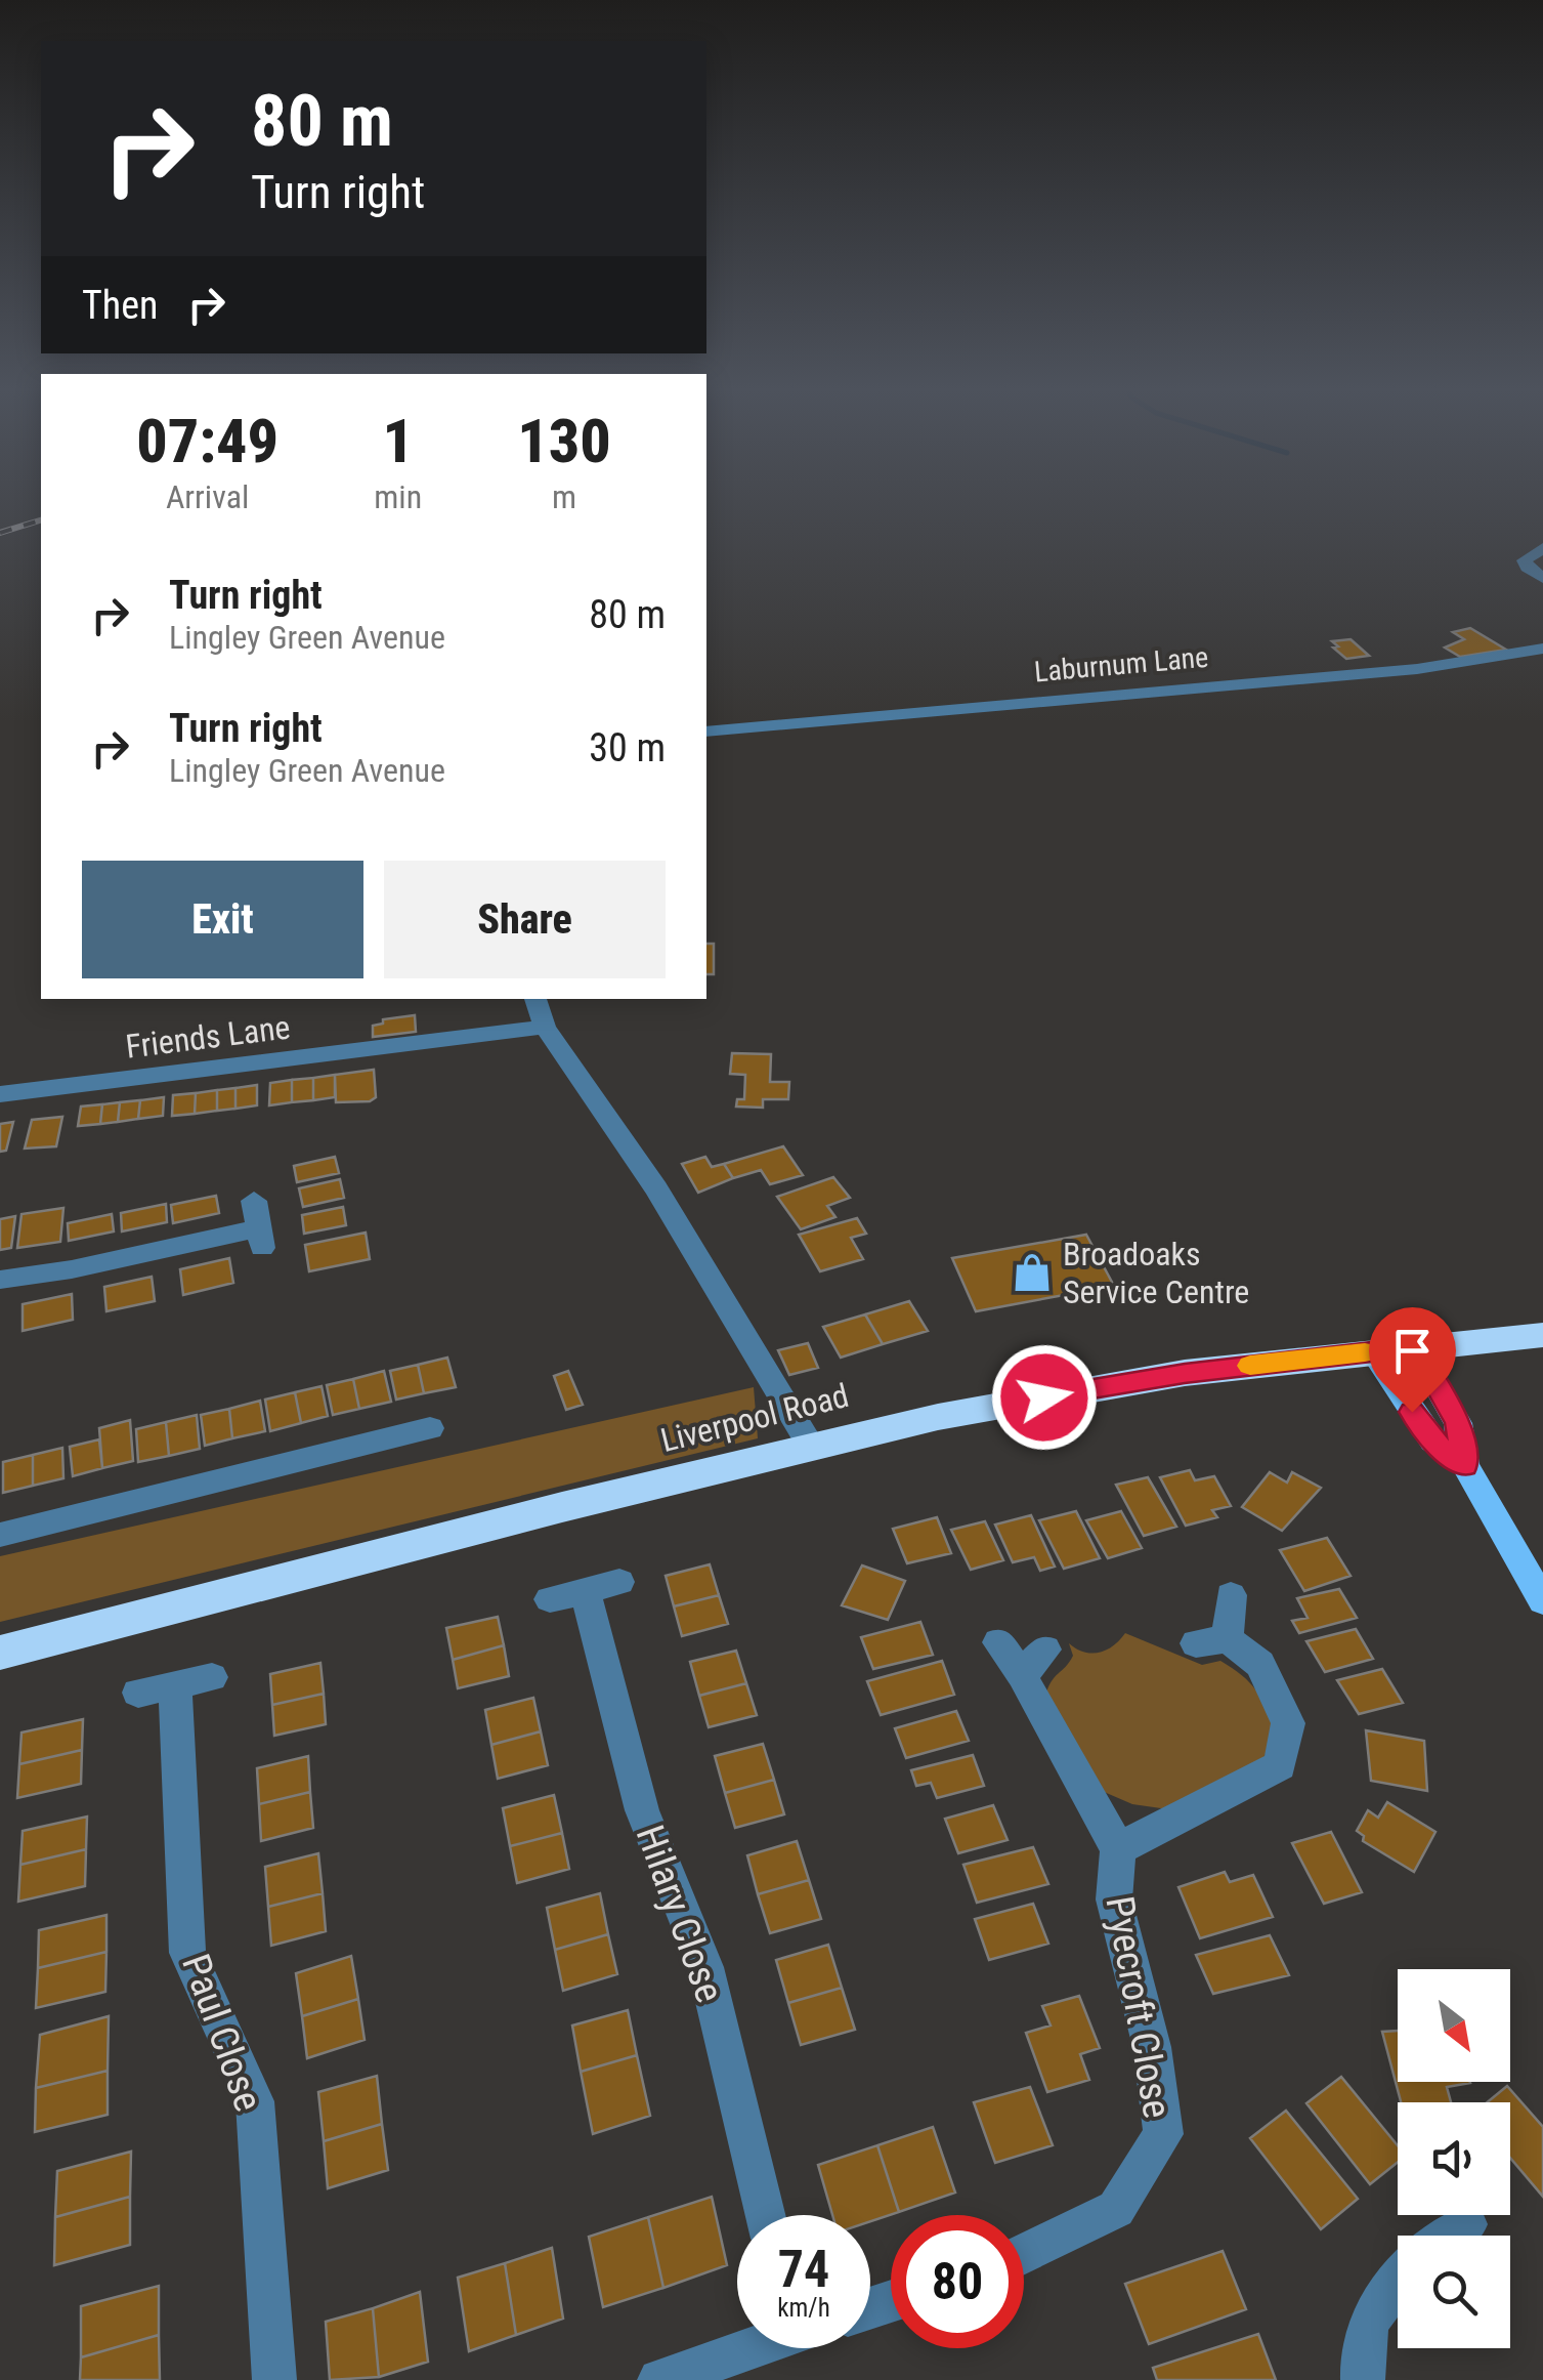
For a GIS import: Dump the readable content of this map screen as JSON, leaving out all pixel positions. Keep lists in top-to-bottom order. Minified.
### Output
{"streets":{"highway":["Liverpool Road"],"street":["Laburnum Lane","Friends Lane","Hilary Close","Pyecroft Close","Paul Close"]},"places":{"shop":["Broadoaks Service Centre"]},"north":"bottom right","page":{"turn":["80 m","Turn right"],"then":"Then","eta":["07:49","Arrival","1","min","130","m"],"list":[{"name":"Turn right","note":"Lingley Green Avenue","value":"80 m"},{"name":"Turn right","note":"Lingley Green Avenue","value":"30 m"}],"buttons":["Exit","Share"],"speed":"74 km/h","limit":"80"}}
